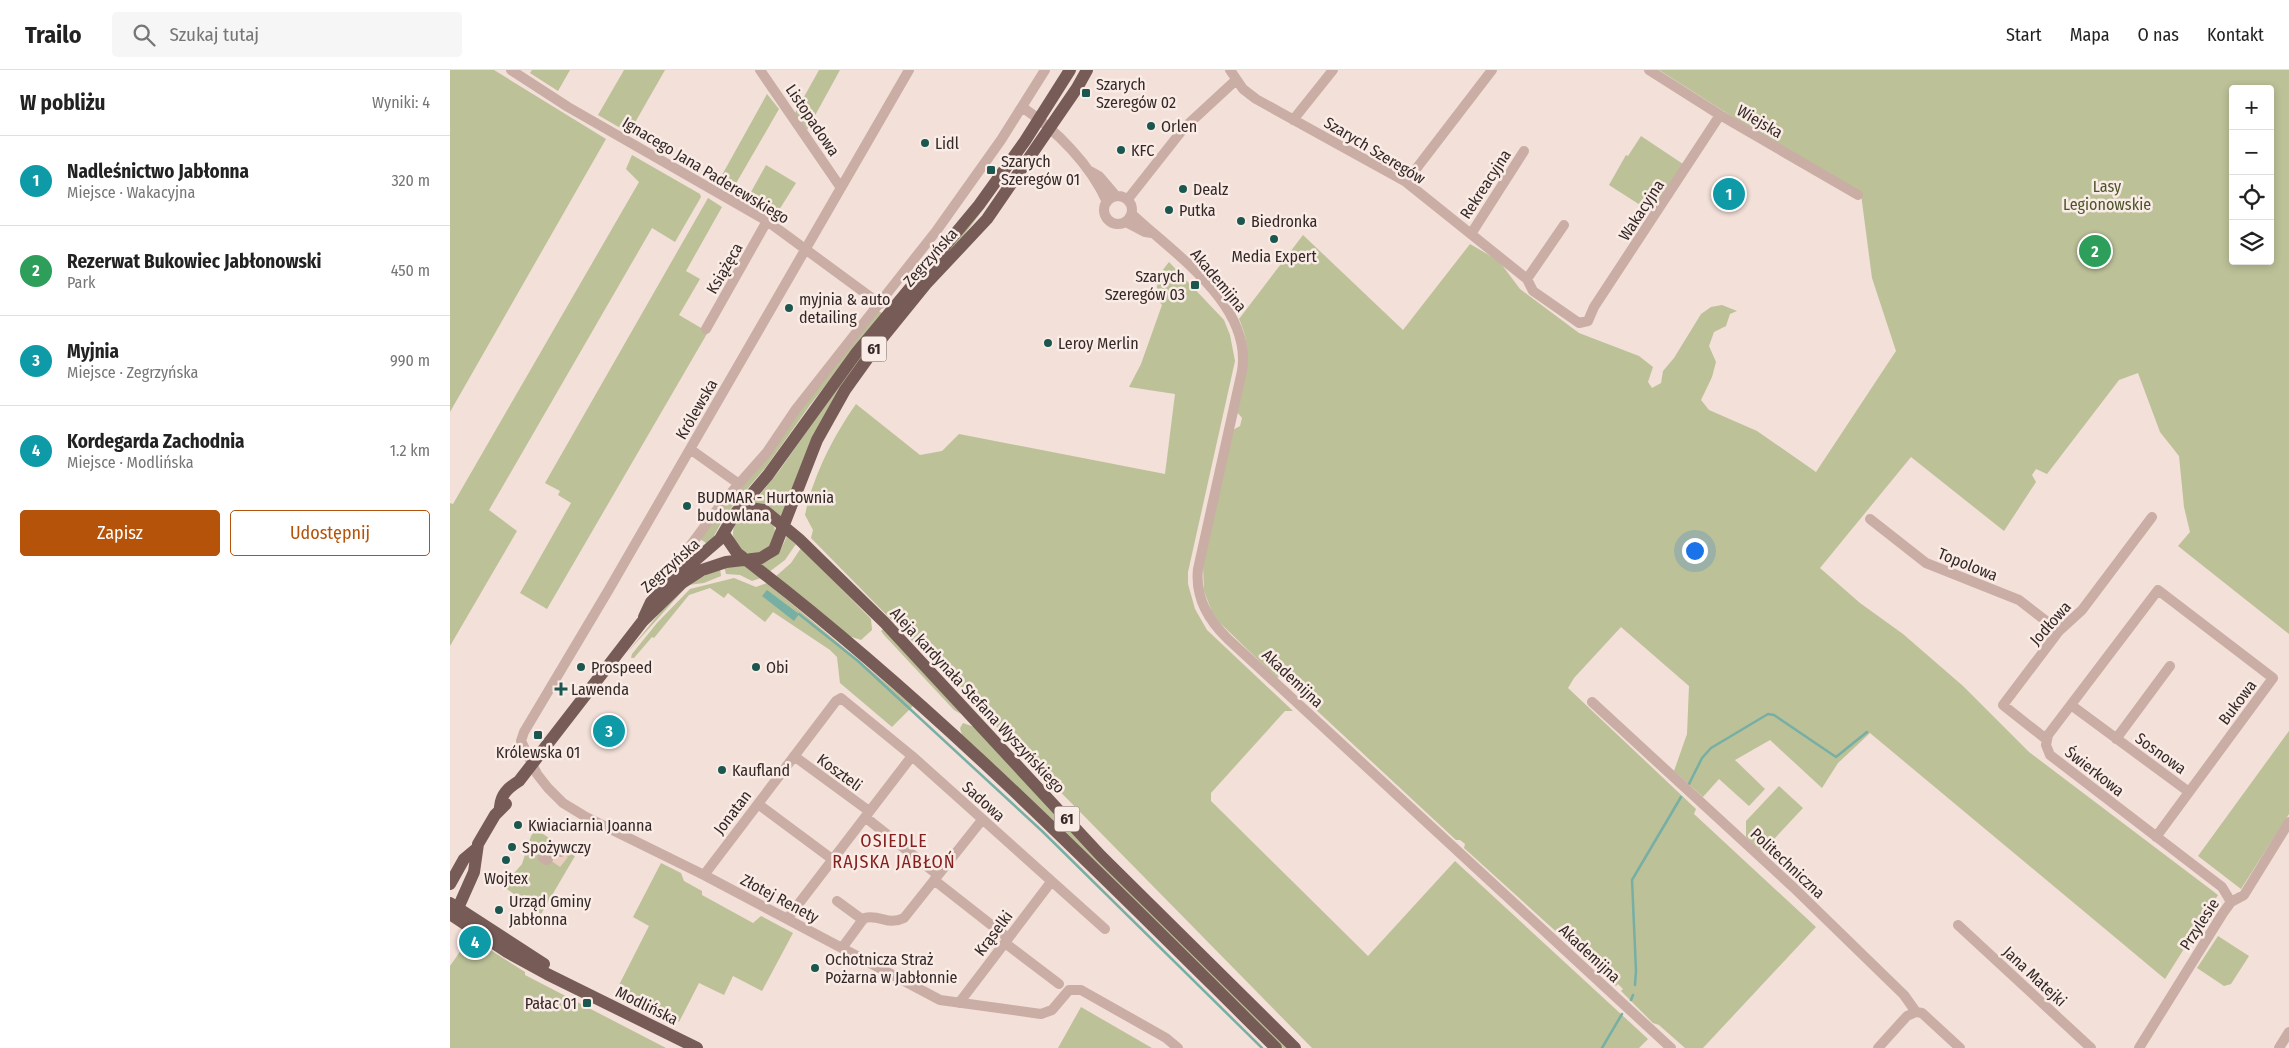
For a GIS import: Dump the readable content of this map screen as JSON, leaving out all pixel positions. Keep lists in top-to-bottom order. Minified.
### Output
{"streets":{"main road":["Zegrzyńska","61","Aleja kardynała Stefana Wyszyńskiego","Modlińska"],"street":["Listopadowa","Wiejska","Szarych Szeregów","Ignacego Jana Paderewskiego","Rekreacyjna","Wakacyjna","Książęca","Akademijna","Królewska","Topolowa","Jodłowa","Bukowa","Sosnowa","Świerkowa","Koszteli","Sadowa","Jonatan","Politechniczna","Złotej Renety","Przylesie","Krąselki","Jana Matejki"]},"crossings":[["Listopadowa","Królewska"],["Wiejska","Wakacyjna"],["Szarych Szeregów","Rekreacyjna"],["Szarych Szeregów","Wakacyjna"],["Ignacego Jana Paderewskiego","Książęca"],["Ignacego Jana Paderewskiego","Królewska"],["Zegrzyńska","61"],["Zegrzyńska","Królewska"],["Zegrzyńska","Aleja kardynała Stefana Wyszyńskiego"],["Zegrzyńska","Złotej Renety"],["Zegrzyńska","Modlińska"],["61","Aleja kardynała Stefana Wyszyńskiego"],["Królewska","Złotej Renety"],["Topolowa","Jodłowa"],["Jodłowa","Świerkowa"],["Bukowa","Sosnowa"],["Bukowa","Świerkowa"],["Sosnowa","Świerkowa"],["Świerkowa","Przylesie"],["Koszteli","Sadowa"],["Koszteli","Jonatan"],["Koszteli","Złotej Renety"],["Koszteli","Krąselki"],["Sadowa","Jonatan"],["Sadowa","Krąselki"],["Jonatan","Złotej Renety"],["Złotej Renety","Krąselki"]],"districts":["OSIEDLE RAJSKA JABŁOŃ"],"parks":["Lasy Legionowskie"],"places":{"transit":["Szarych Szeregów 02","Szarych Szeregów 01","Szarych Szeregów 03","Królewska 01","Pałac 01"],"other":["Orlen","Lidl","KFC","Dealz","Putka","Biedronka","Media Expert","myjnia & auto detailing","Leroy Merlin","BUDMAR - Hurtownia budowlana","Prospeed","Obi","Kaufland","Kwiaciarnia Joanna","Spożywczy","Wojtex","Urząd Gminy Jabłonna","Ochotnicza Straż Pożarna w Jabłonnie"],"health":["Lawenda"]},"page":{"header":"Trailo","search":"Szukaj tutaj","nav":["Start","Mapa","O nas","Kontakt"],"heading":["W pobliżu","Wyniki: 4"],"map_buttons":["+","−"],"list":[{"mark":"1","name":"Nadleśnictwo Jabłonna","note":"Miejsce · Wakacyjna","value":"320 m"},{"mark":"2","name":"Rezerwat Bukowiec Jabłonowski","note":"Park","value":"450 m"},{"mark":"3","name":"Myjnia","note":"Miejsce · Zegrzyńska","value":"990 m"},{"mark":"4","name":"Kordegarda Zachodnia","note":"Miejsce · Modlińska","value":"1.2 km"}],"pins":["1","2","3","4"],"buttons":["Zapisz","Udostępnij"]}}
